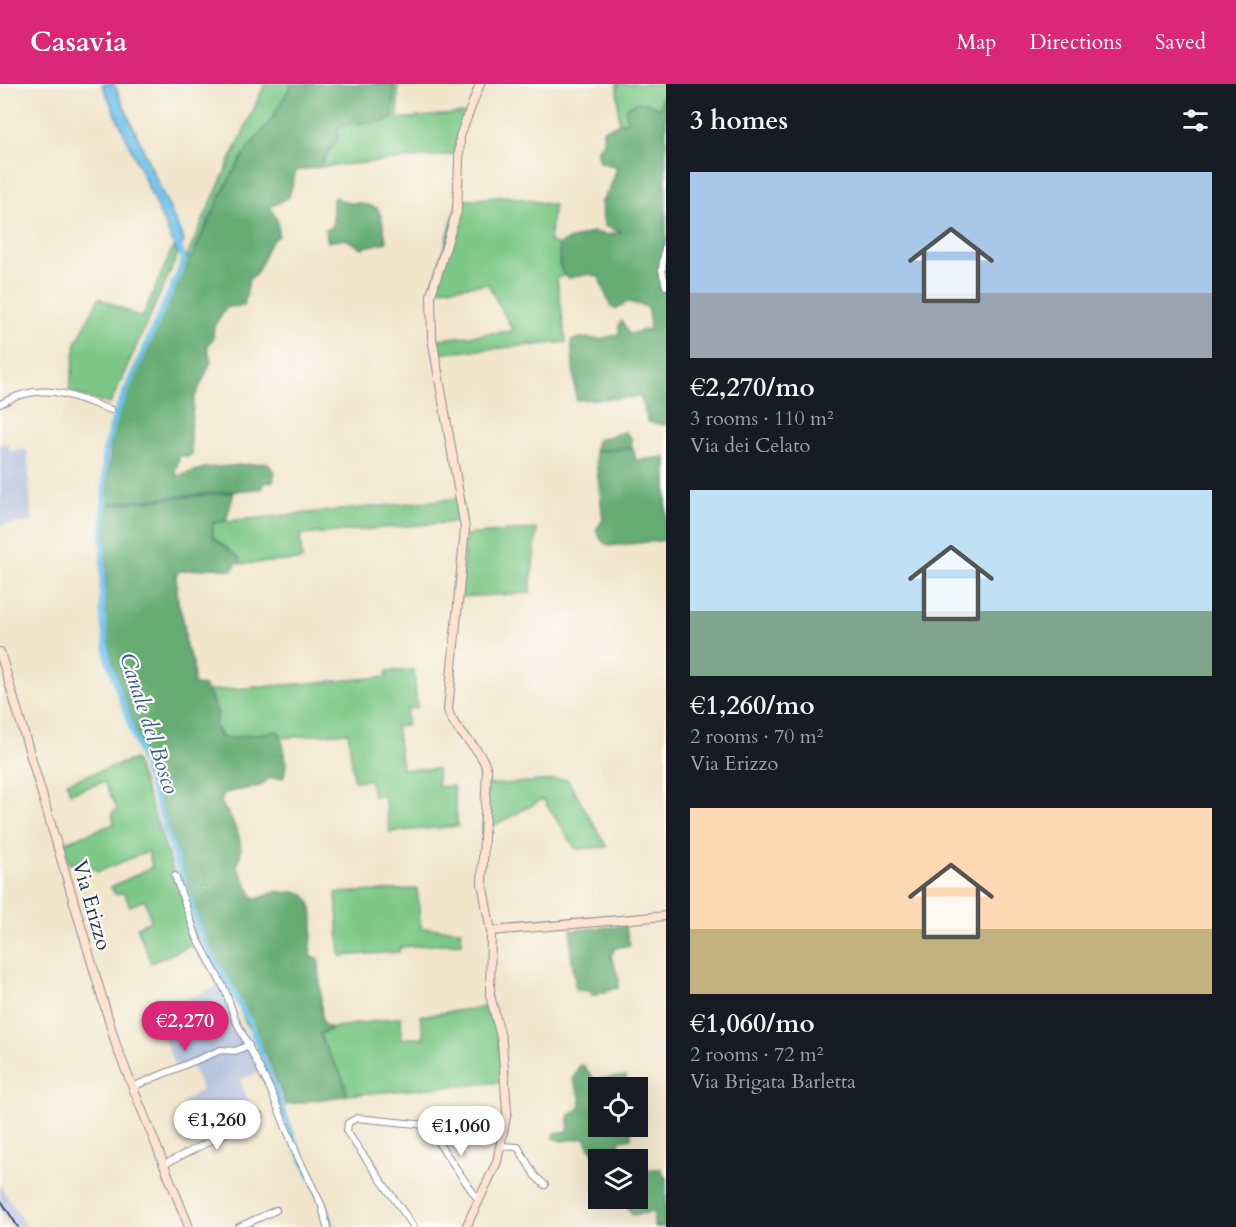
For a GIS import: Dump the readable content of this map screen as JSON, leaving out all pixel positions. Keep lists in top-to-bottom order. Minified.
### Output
{"streets":{"main road":["Via Erizzo"]},"water":["Canale del Bosco"],"page":{"header":"Casavia","nav":["Map","Directions","Saved"],"heading":"3 homes","list":[{"name":"€2,270/mo","note":"3 rooms · 110 m² · Via dei Celato"},{"name":"€1,260/mo","note":"2 rooms · 70 m² · Via Erizzo"},{"name":"€1,060/mo","note":"2 rooms · 72 m² · Via Brigata Barletta"}],"price":["€2,270","€1,260","€1,060"]}}
